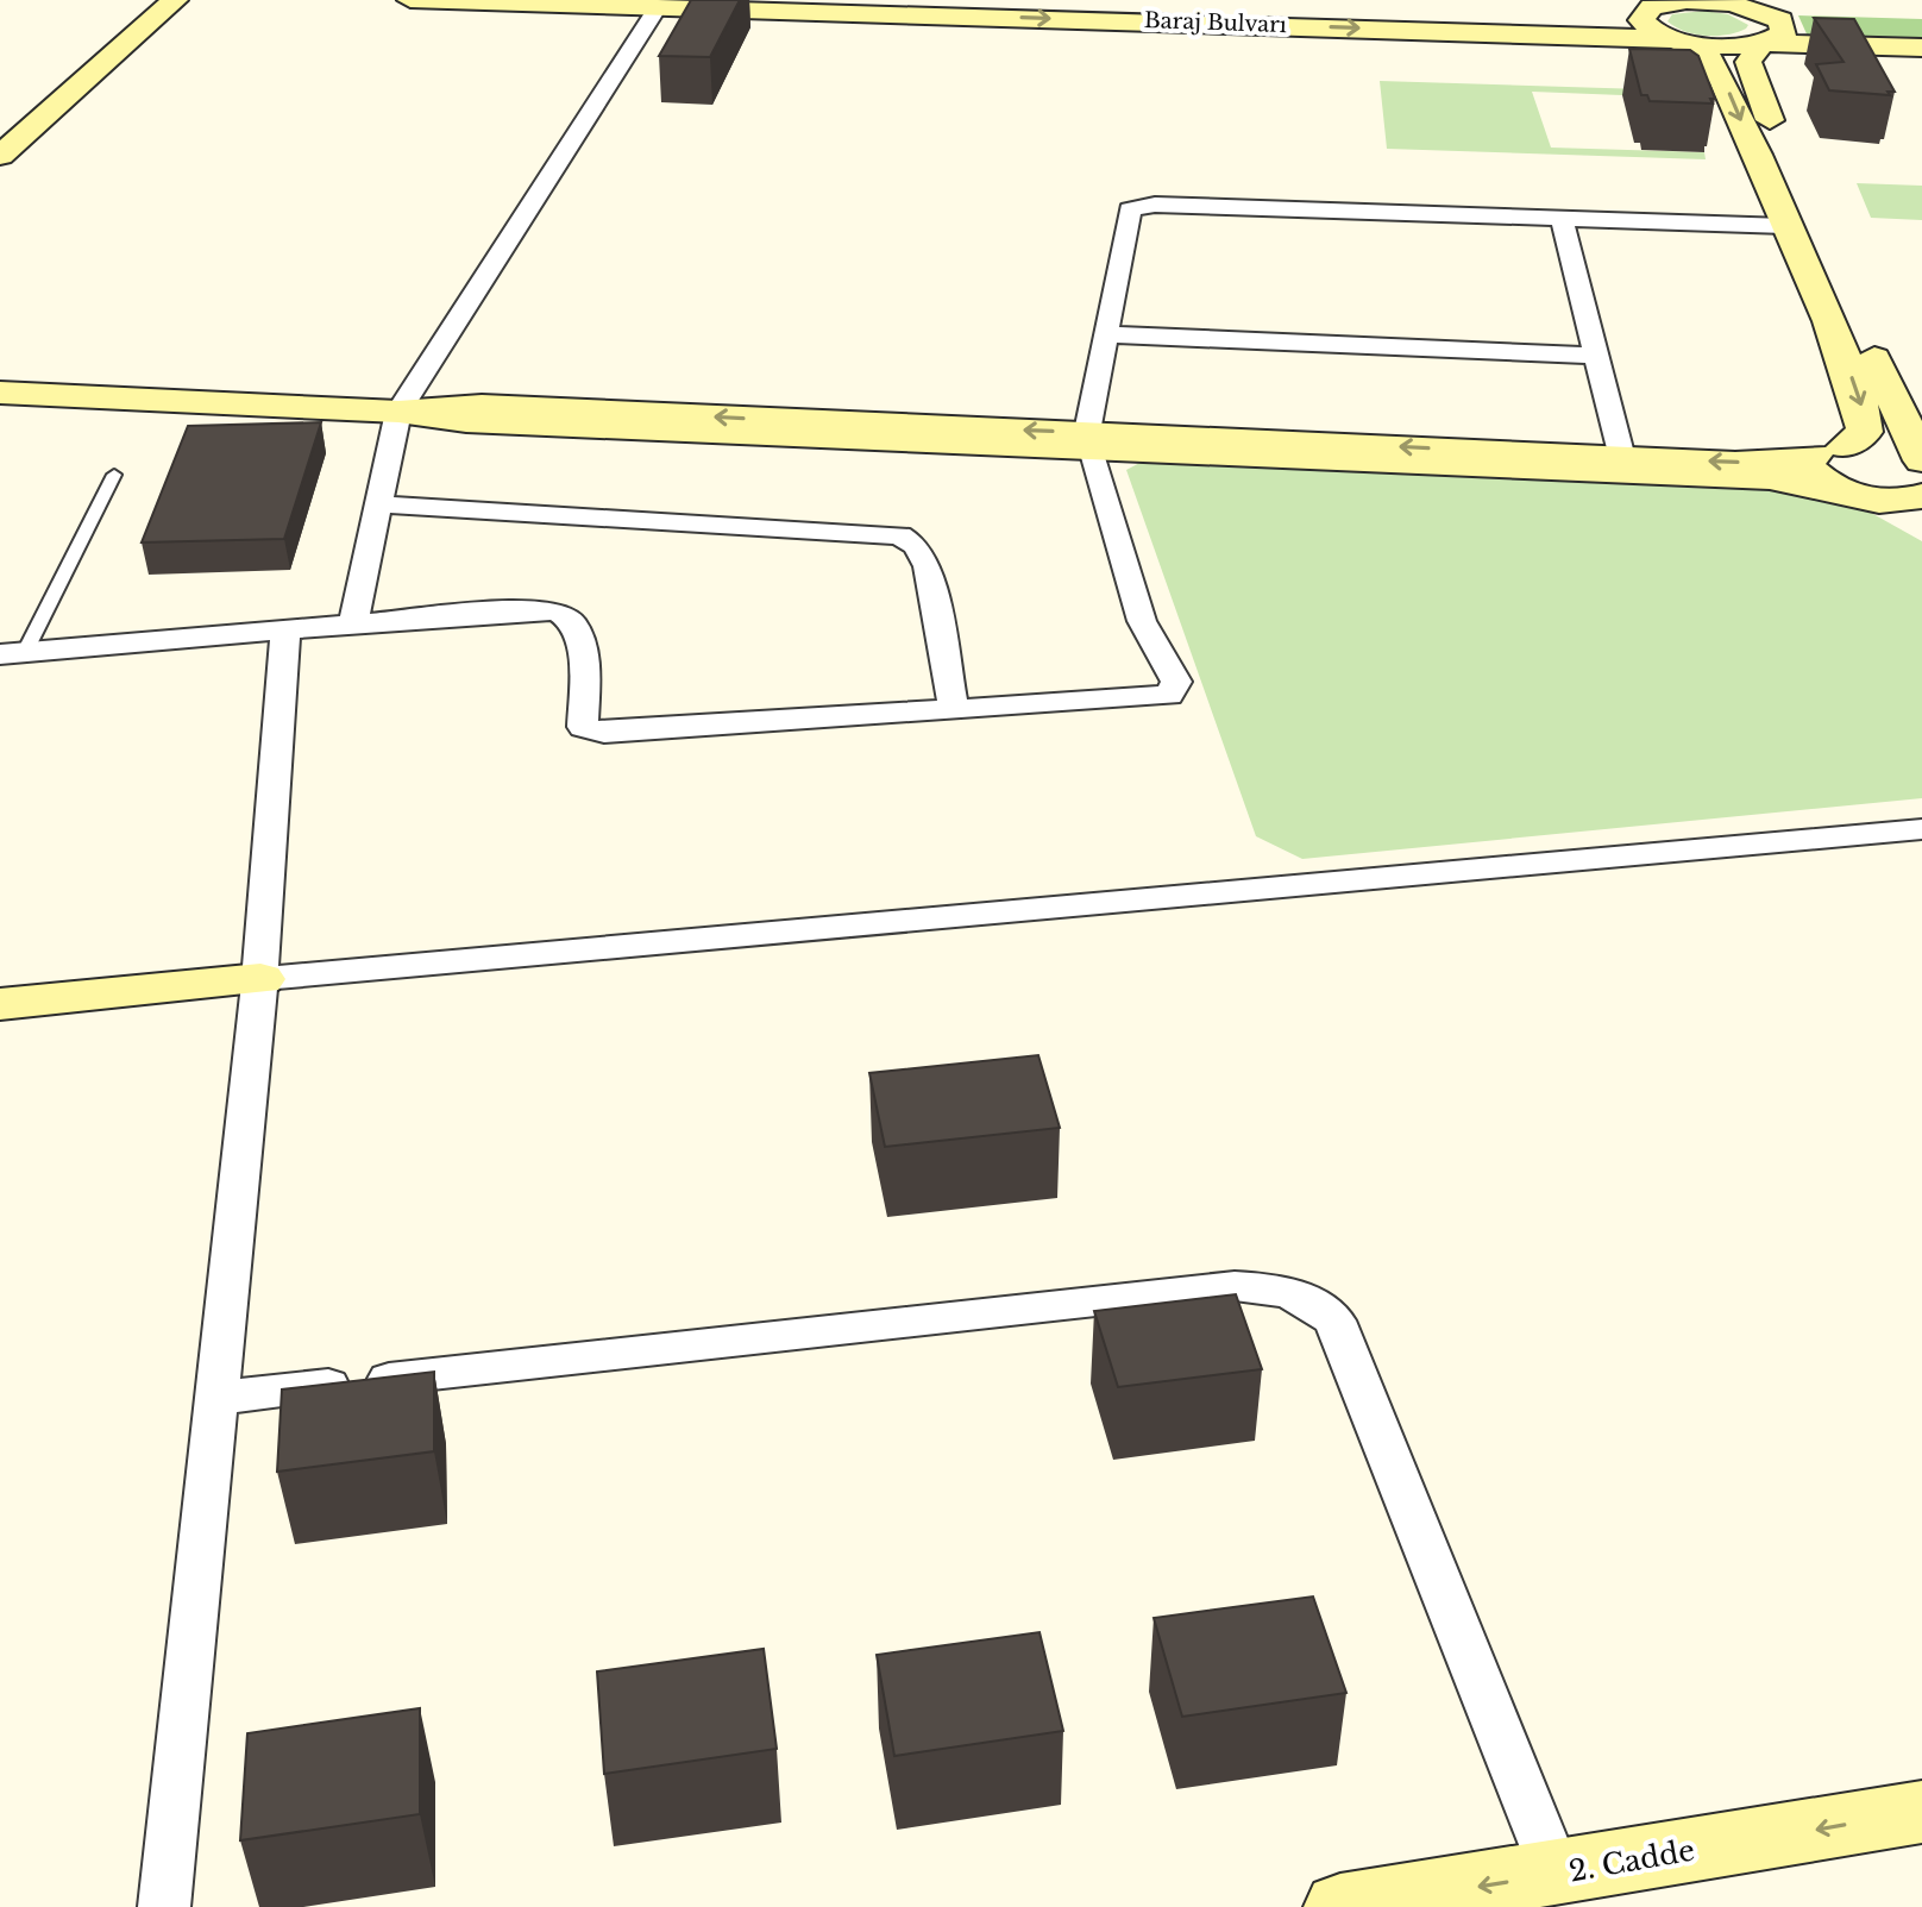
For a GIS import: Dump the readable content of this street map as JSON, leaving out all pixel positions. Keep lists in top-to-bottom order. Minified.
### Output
{"streets":{"street":["Baraj Bulvarı","2. Cadde"]},"one_way":["2. Cadde"]}
